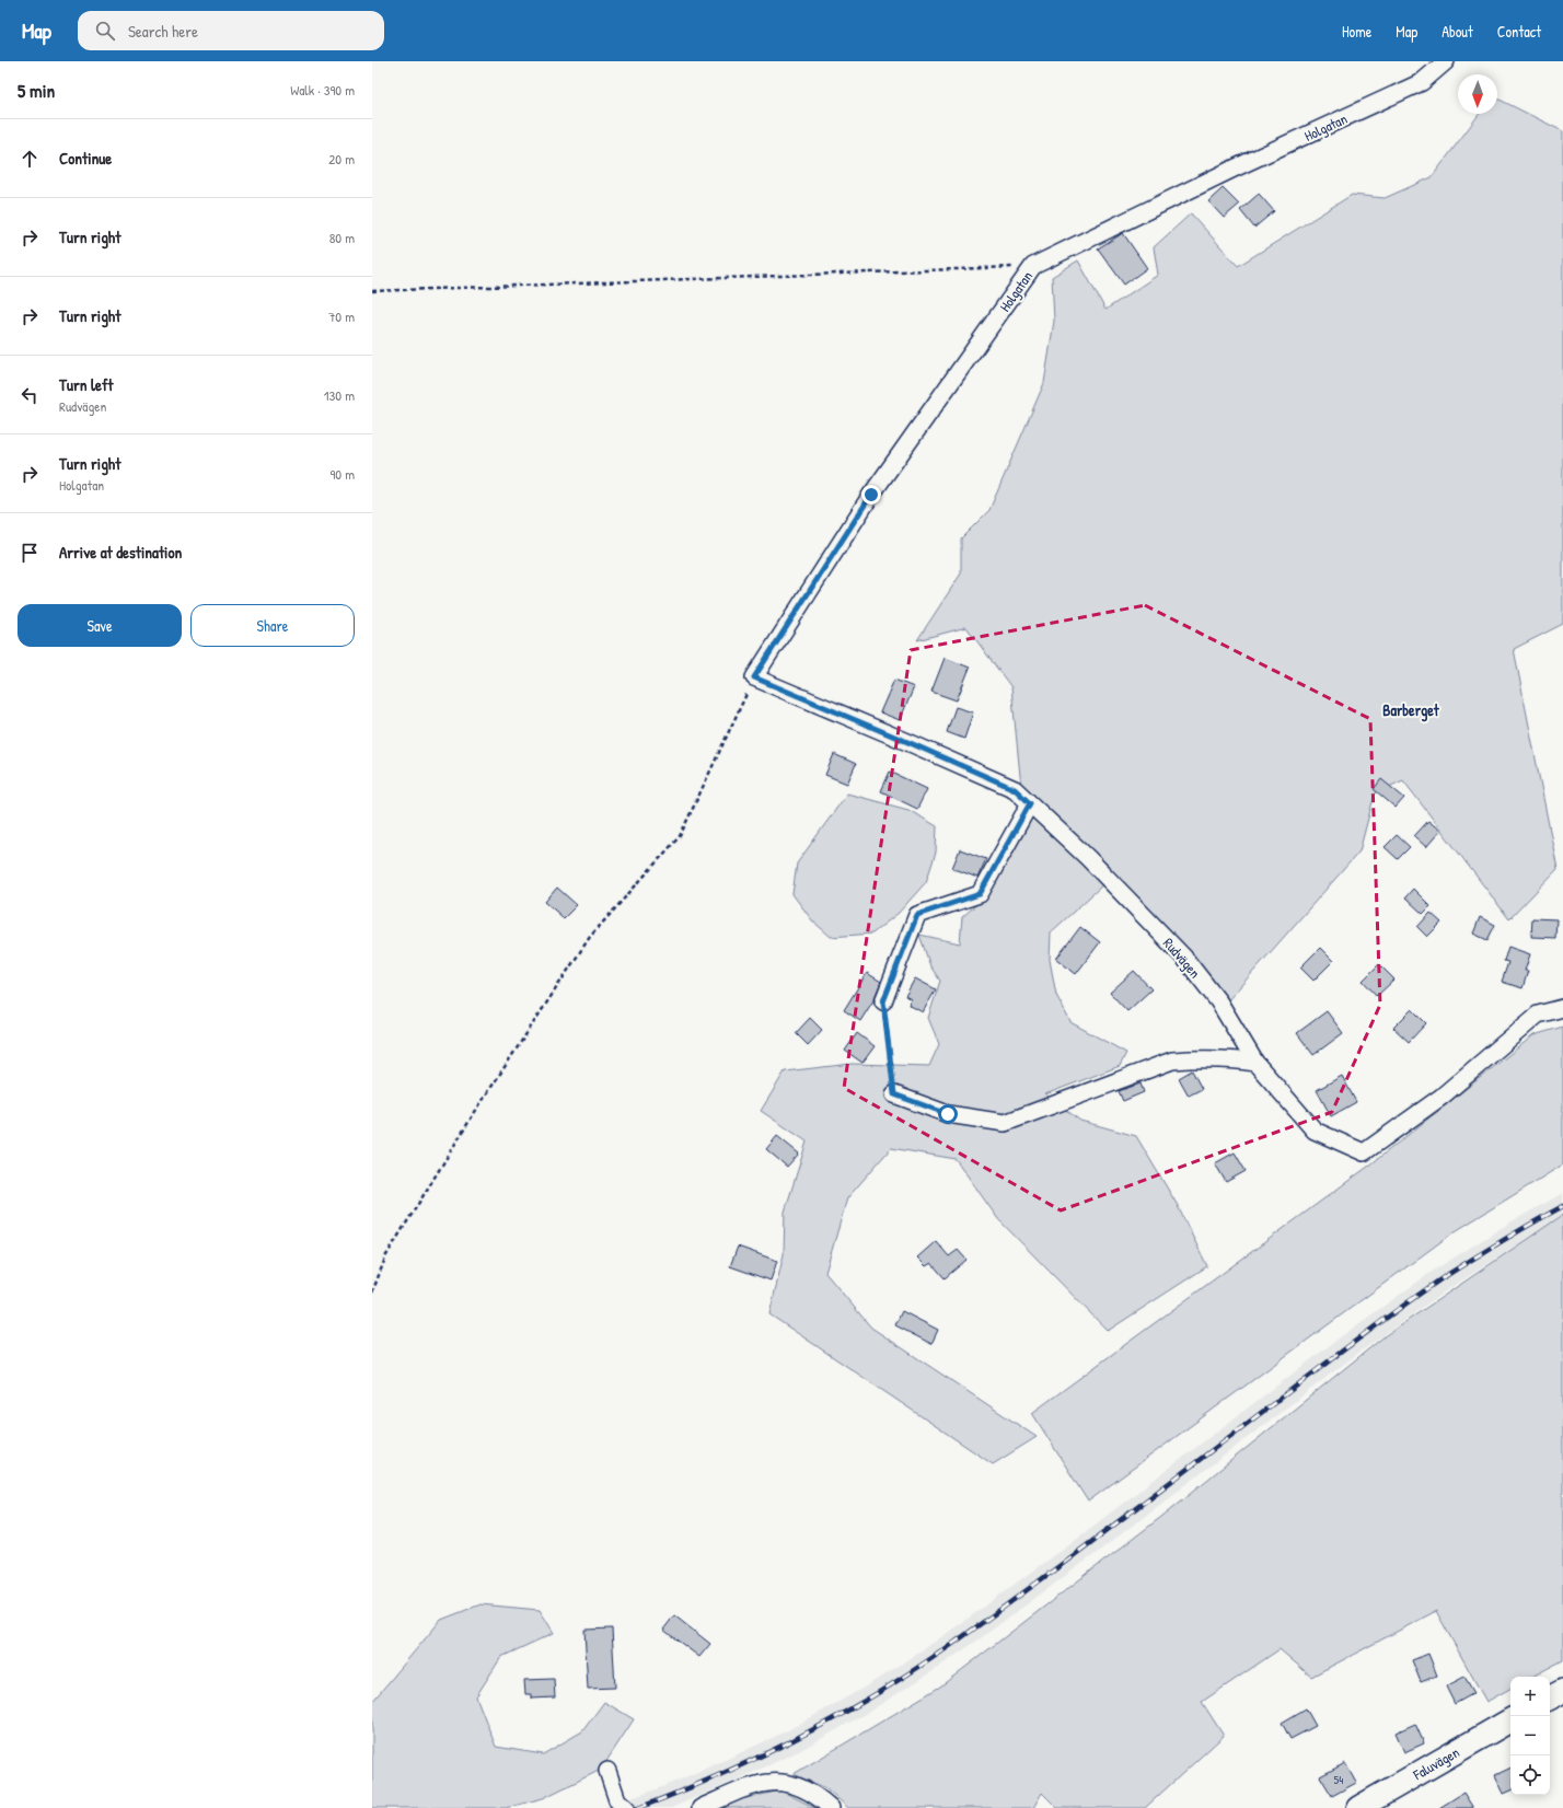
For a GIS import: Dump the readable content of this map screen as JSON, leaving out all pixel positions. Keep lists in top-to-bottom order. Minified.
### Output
{"streets":{"street":["Holgatan","Rudvägen","Faluvägen"]},"crossings":[["Holgatan","Rudvägen"]],"districts":["Barberget"],"house_numbers":["54"],"north":"bottom","page":{"header":"Map","search":"Search here","nav":["Home","Map","About","Contact"],"heading":["5 min","Walk · 390 m"],"list":[["Continue","20 m"],["Turn right","80 m"],["Turn right","70 m"],["Turn left","Rudvägen","130 m"],["Turn right","Holgatan","90 m"],"Arrive at destination"],"buttons":["Save","Share"],"map_buttons":["+","−"]}}
